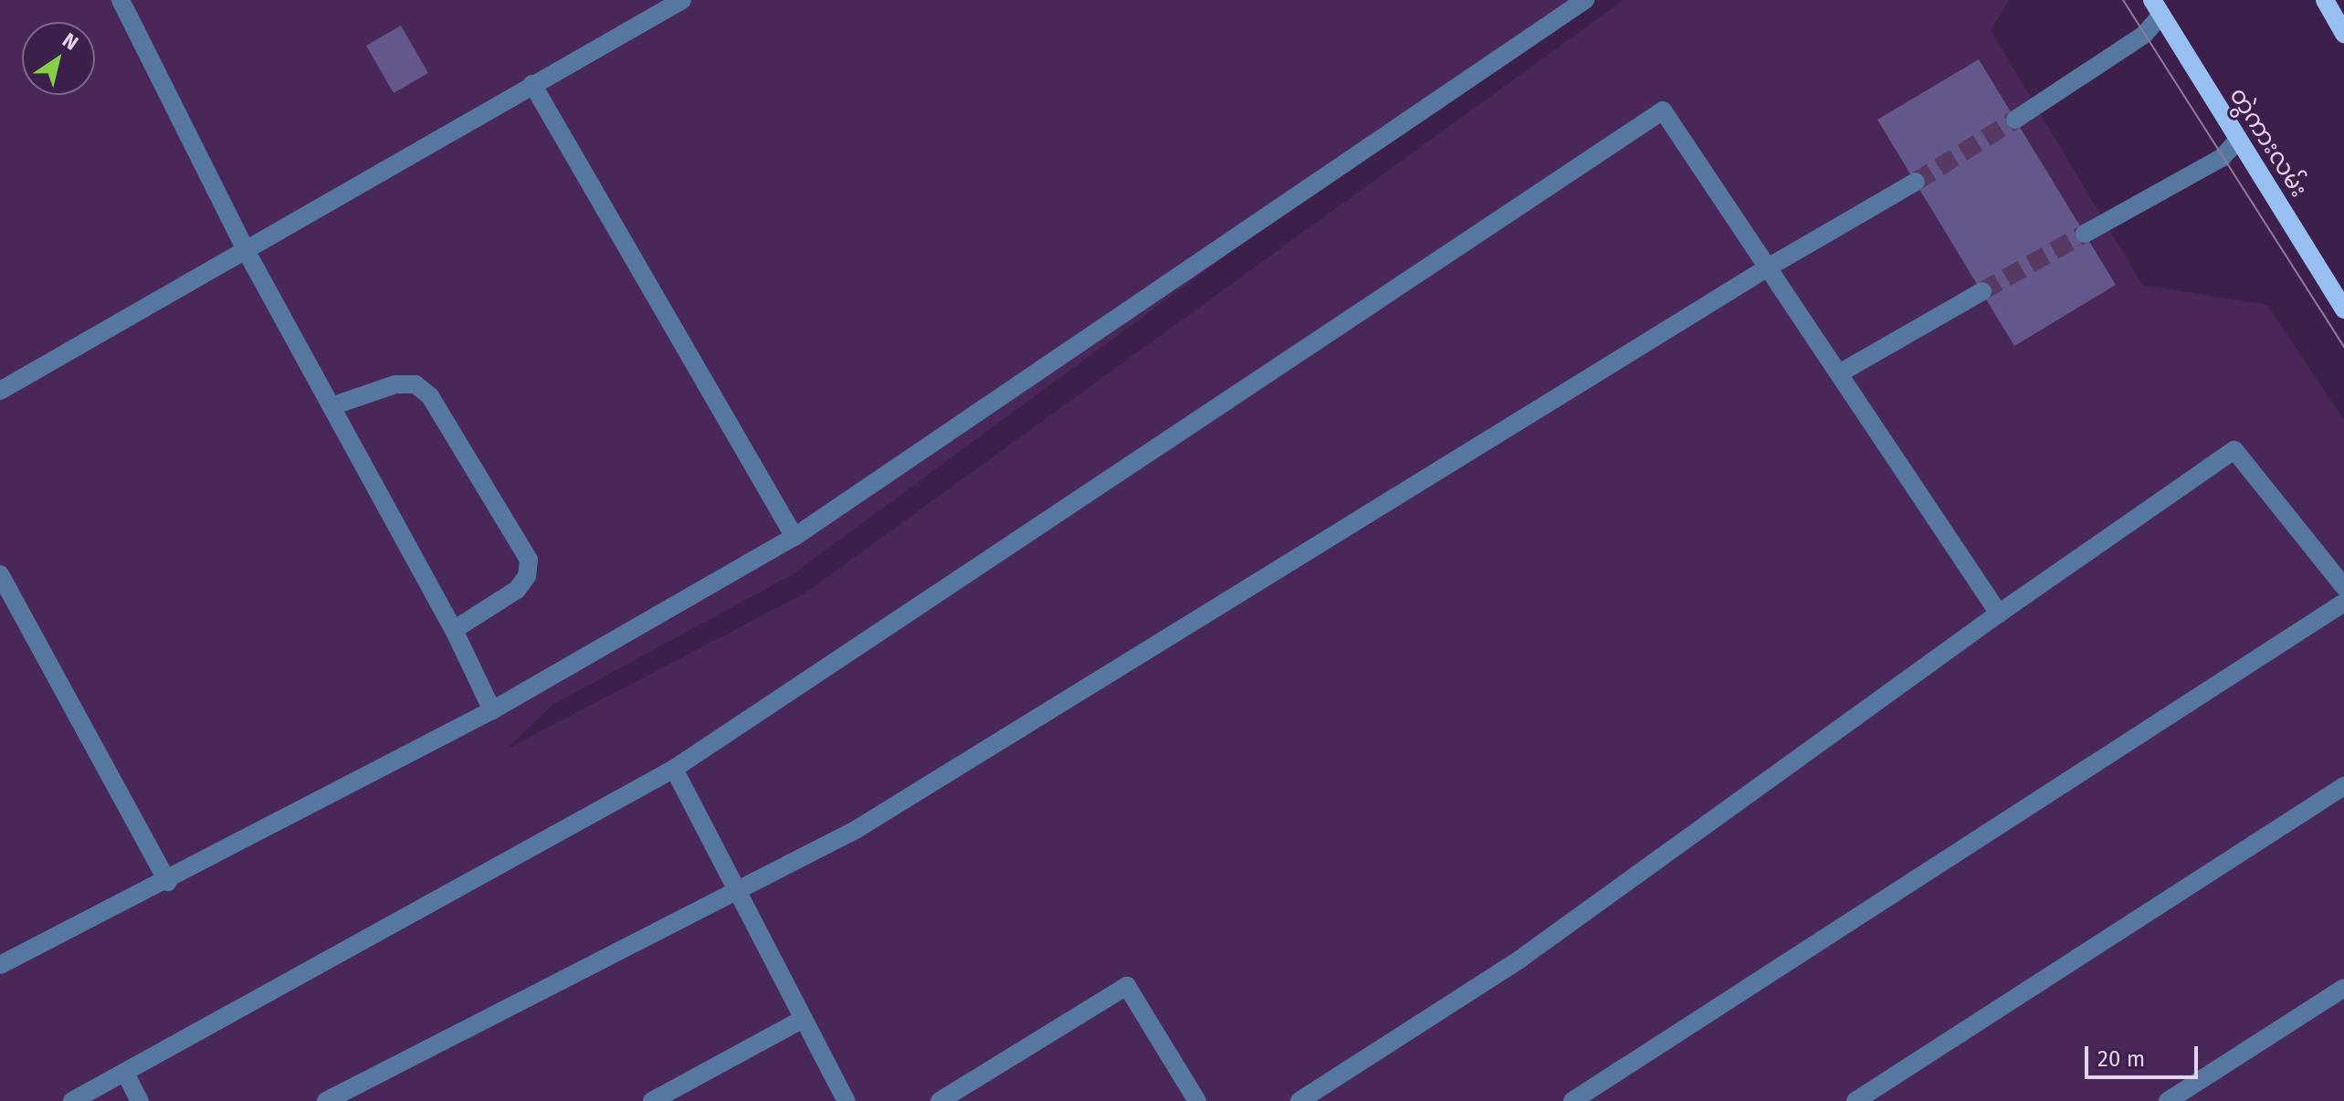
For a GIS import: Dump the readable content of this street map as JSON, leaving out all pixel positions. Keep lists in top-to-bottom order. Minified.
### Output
{"streets":{"main road":["တွဲကားလမ်း"]},"scale_bar":"20 m","north":"top right"}
